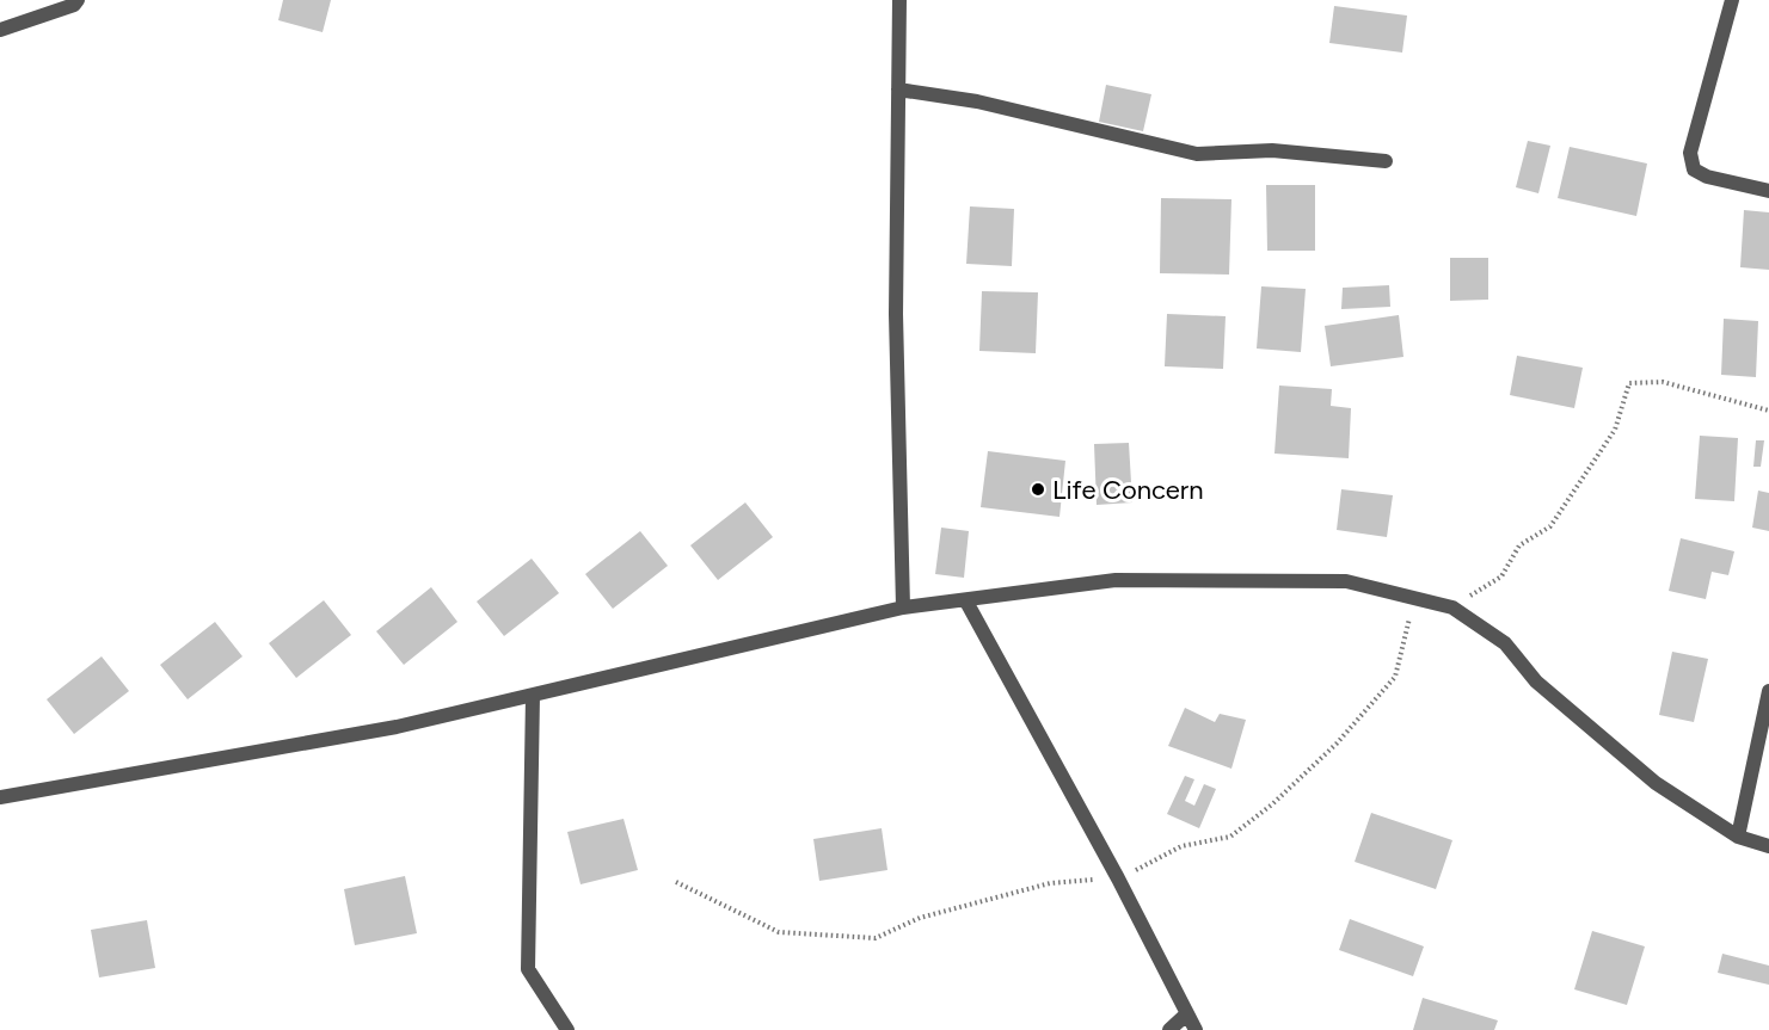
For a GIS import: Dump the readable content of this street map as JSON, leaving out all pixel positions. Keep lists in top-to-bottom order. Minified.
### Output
{"places":["Life Concern"]}
